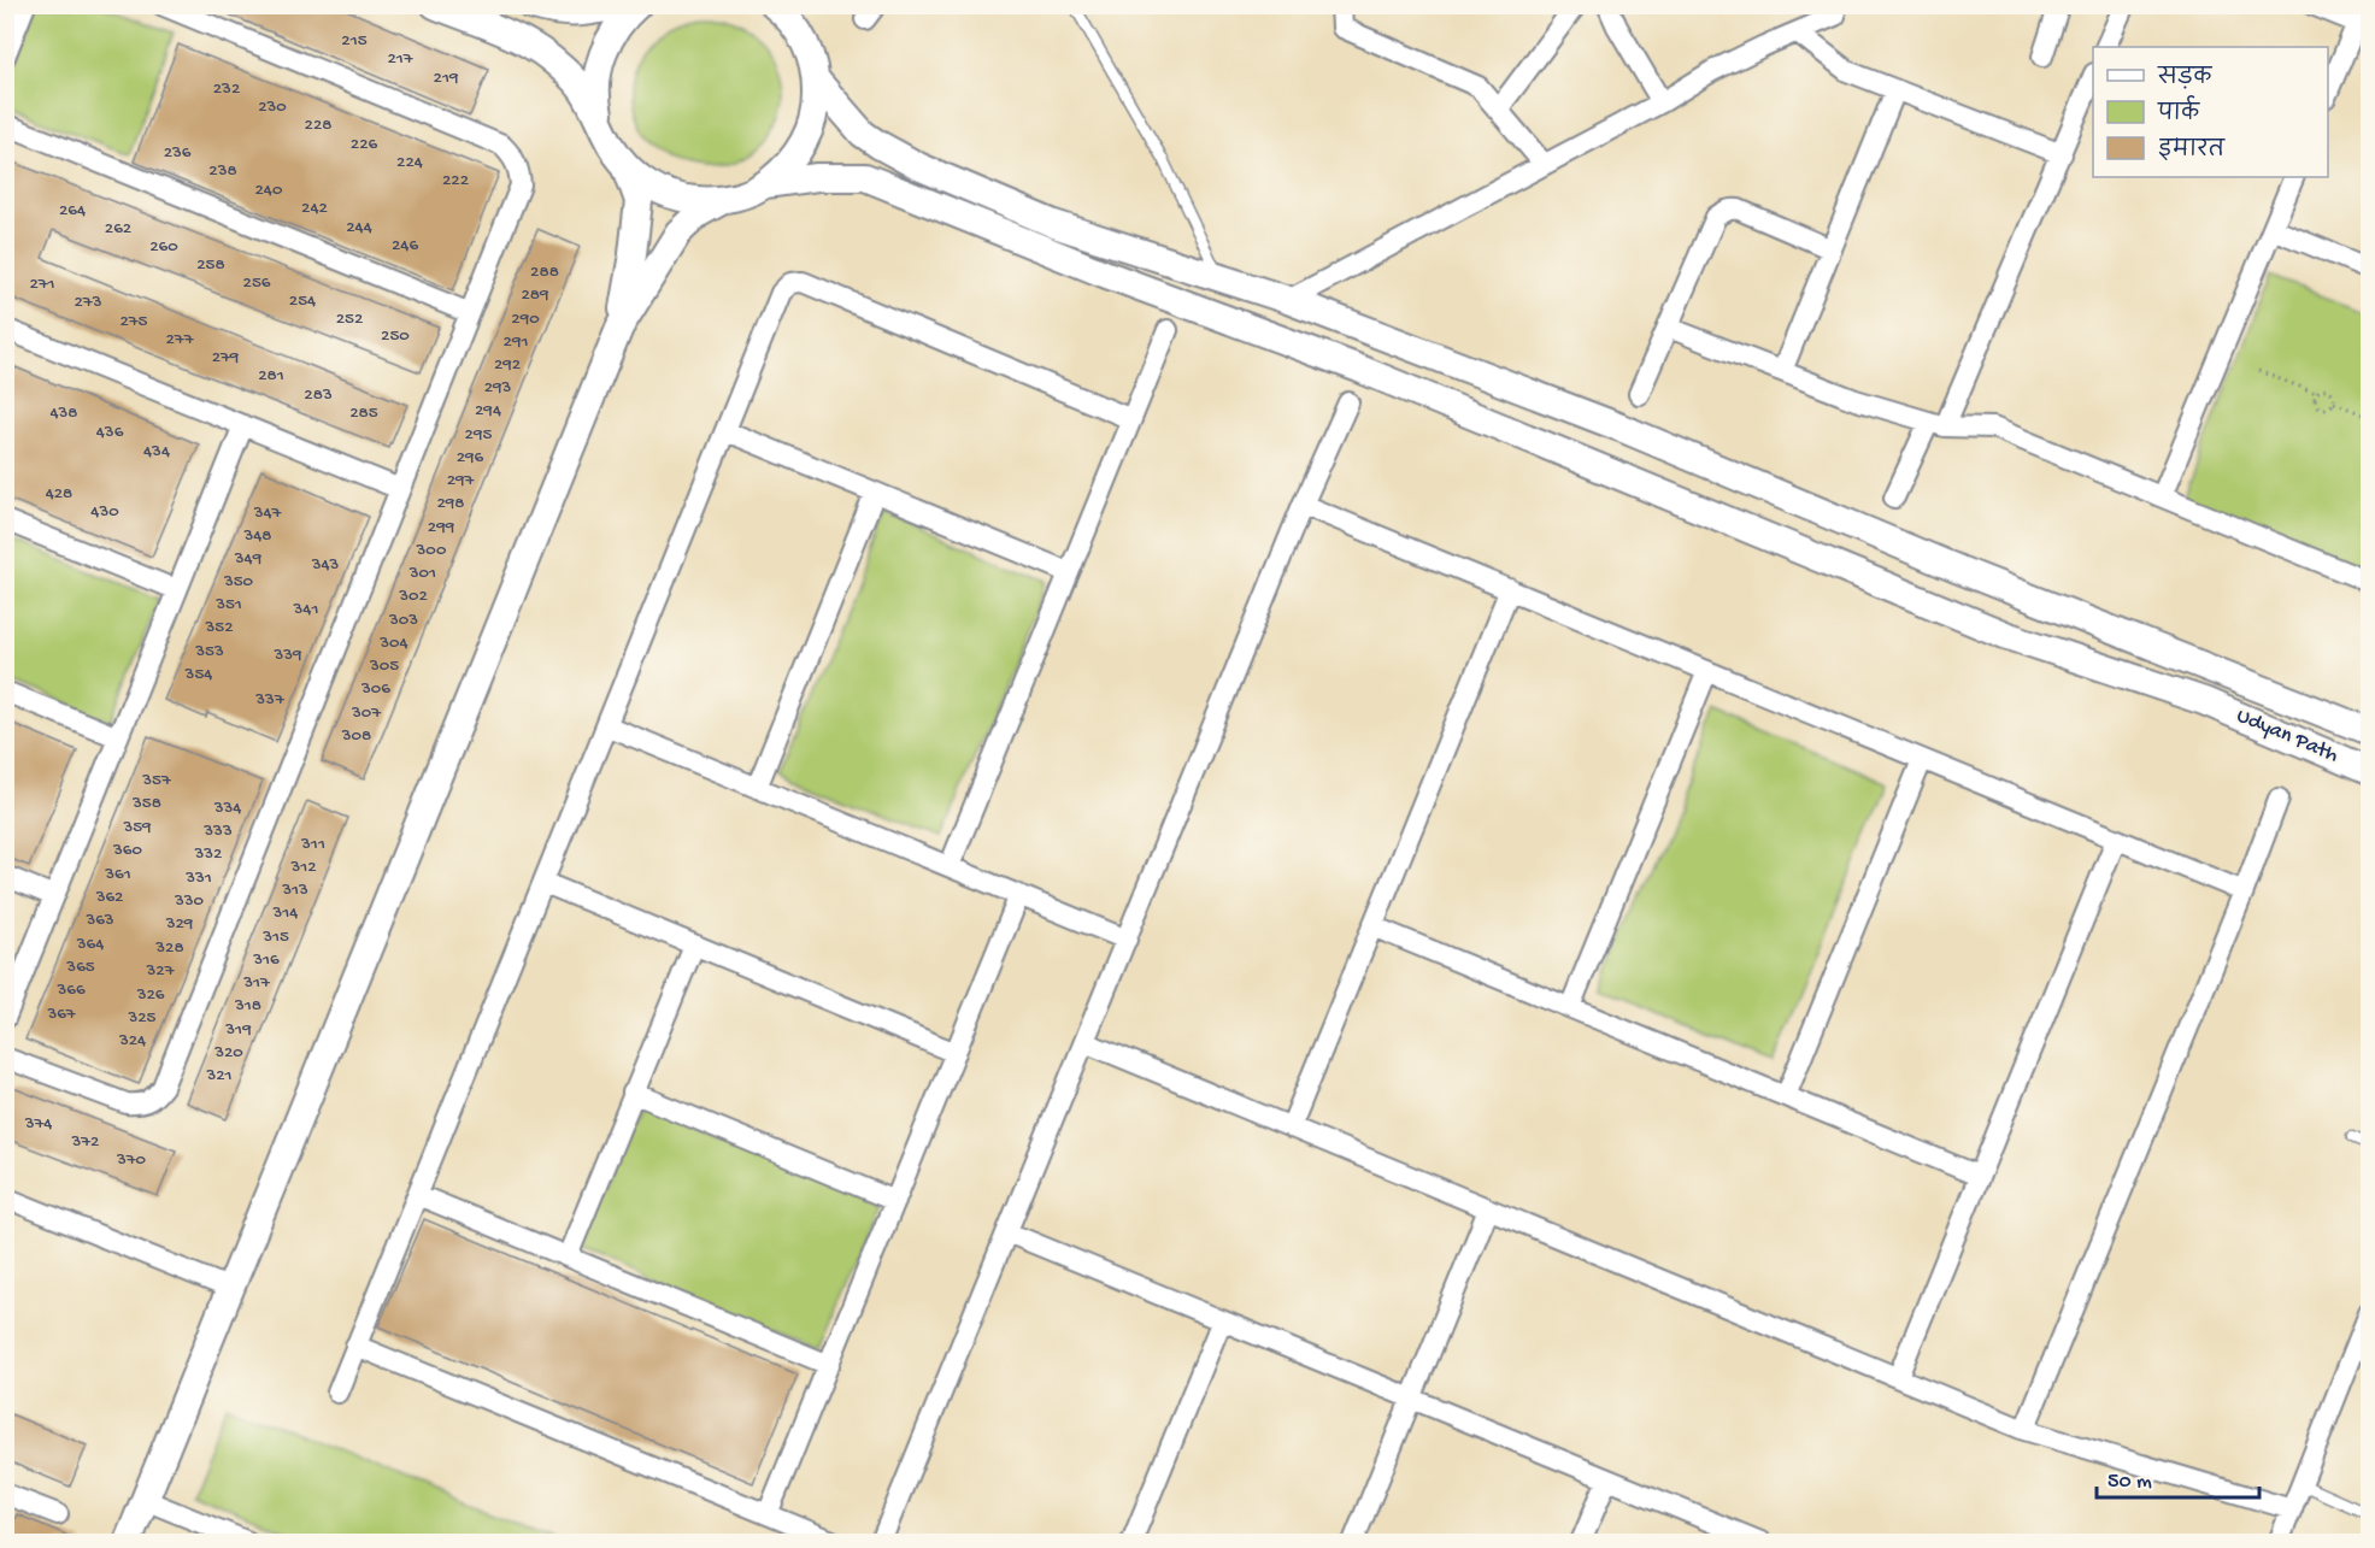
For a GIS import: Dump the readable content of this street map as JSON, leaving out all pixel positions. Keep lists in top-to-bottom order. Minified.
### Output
{"streets":{"main road":["Udyan Path"]},"house_numbers":["215","217","219","232","230","228","226","236","224","238","222","240","242","264","244","262","246","260","258","288","256","271","289","254","273","252","290","275","250","277","291","279","292","281","293","283","294","438","285","436","295","434","296","297","428","298","430","347","299","348","300","349","343","301","350","302","351","341","303","352","304","353","339","305","354","306","337","307","308","357","358","334","359","333","311","360","332","312","361","331","313","362","330","314","363","329","315","364","328","316","365","327","317","366","326","318","367","325","319","324","320","321","374","372","370"],"legend":["सड़क","पार्क","इमारत"],"scale_bar":"50 m"}
